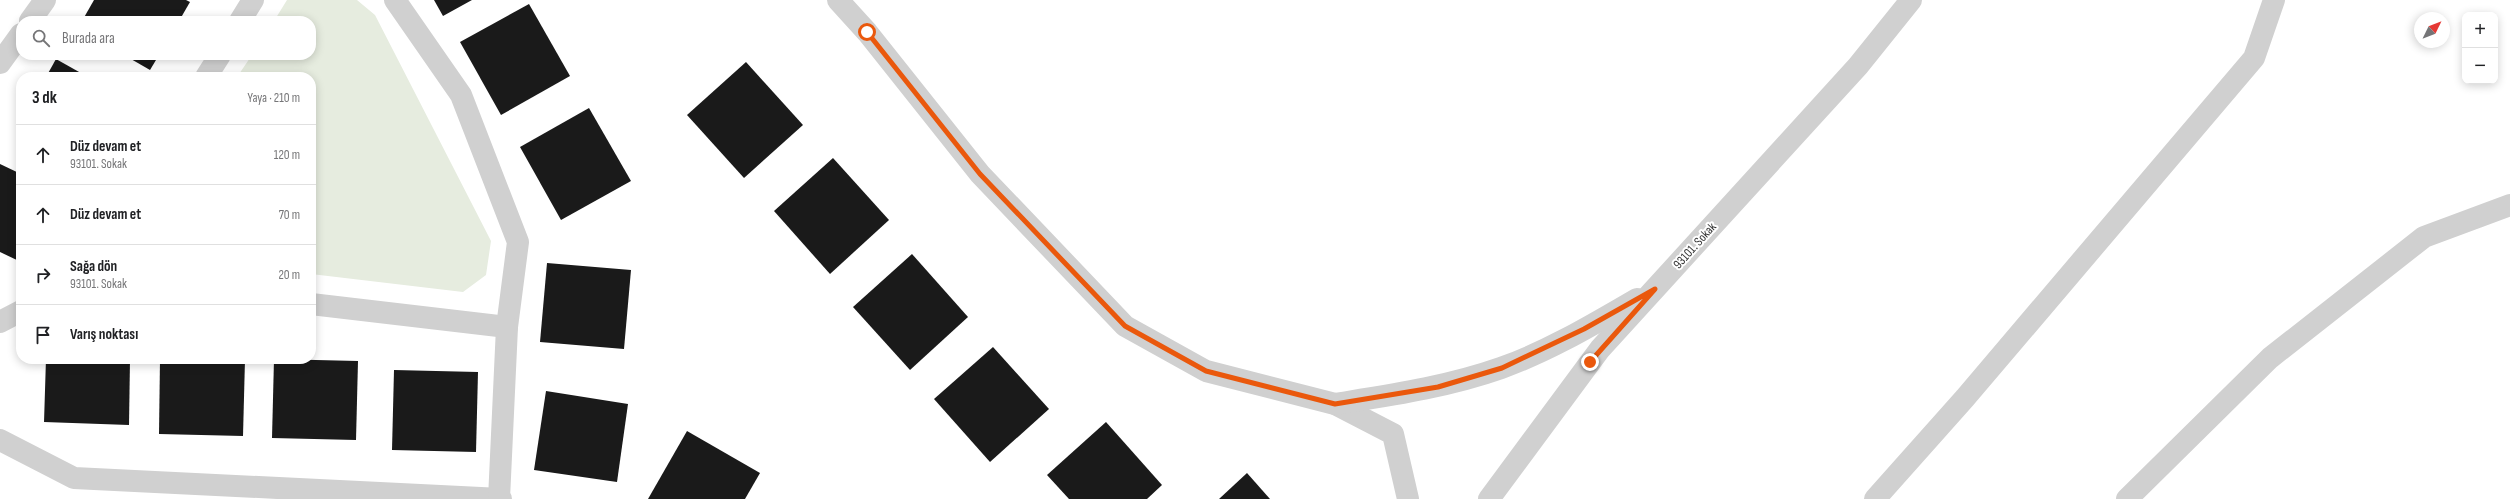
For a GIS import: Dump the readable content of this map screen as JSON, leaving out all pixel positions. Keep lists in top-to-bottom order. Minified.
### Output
{"streets":{"street":["93101. Sokak"]},"north":"top right","page":{"map_buttons":["+","−"],"search":"Burada ara","heading":["3 dk","Yaya · 210 m"],"list":[["Düz devam et","93101. Sokak","120 m"],["Düz devam et","70 m"],["Sağa dön","93101. Sokak","20 m"],"Varış noktası"]}}
